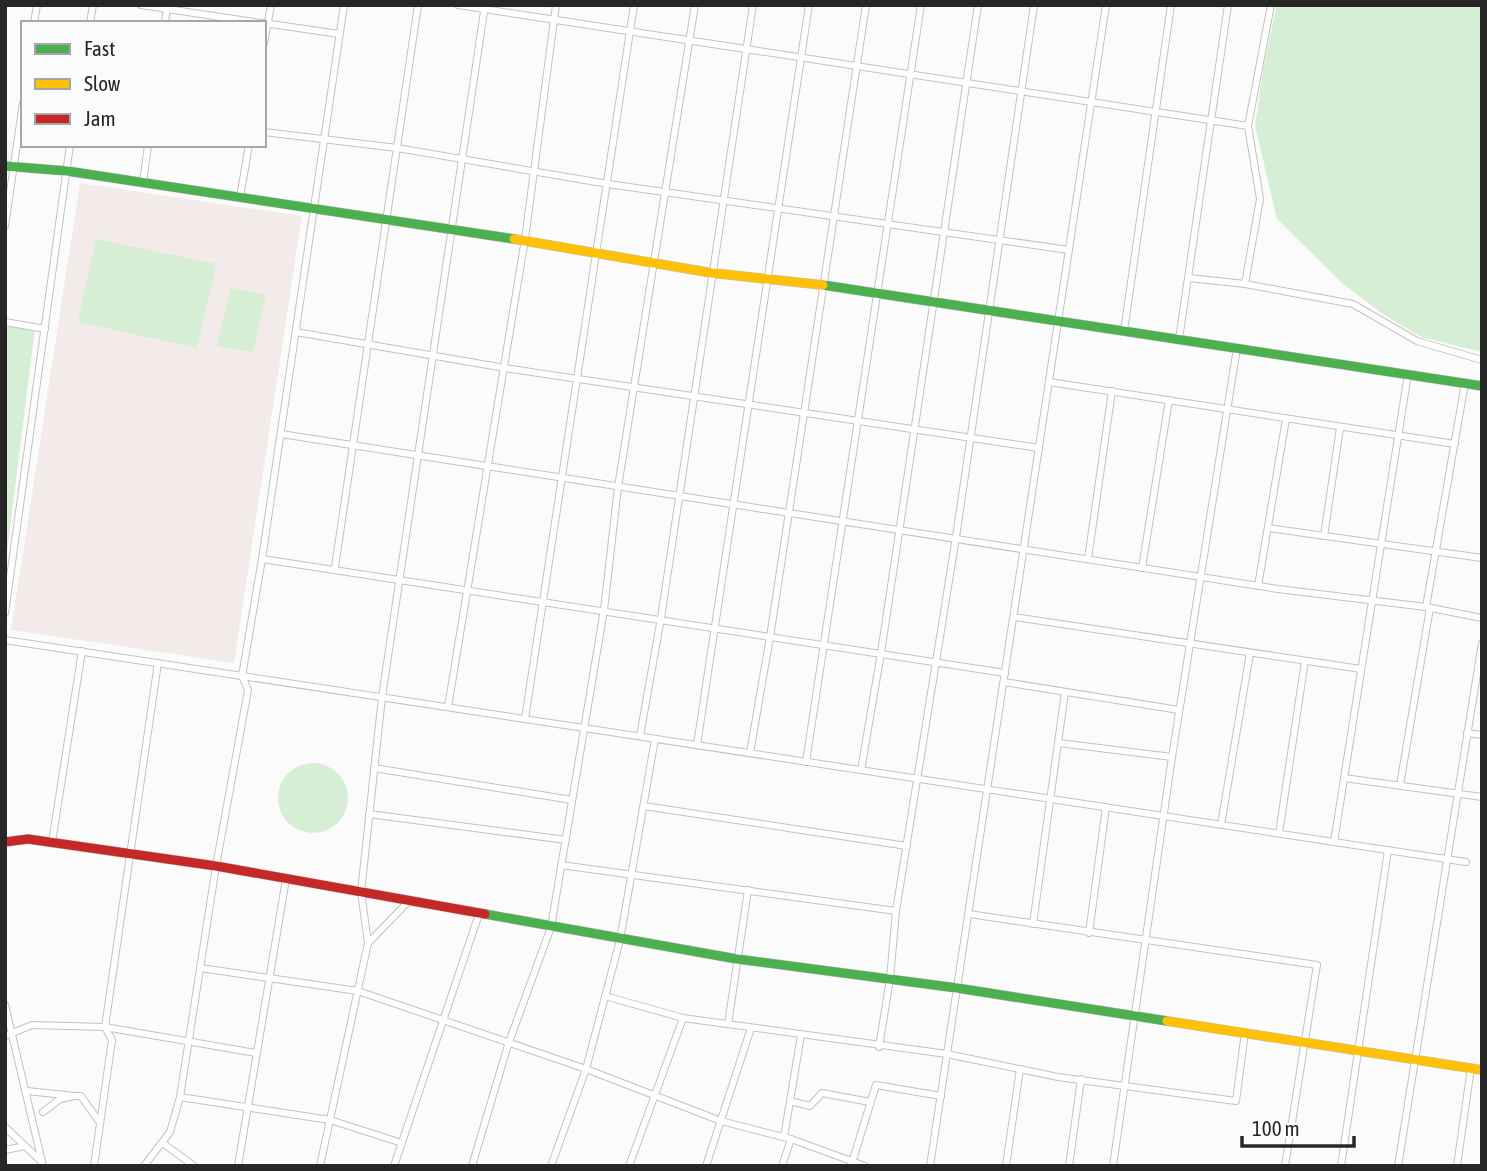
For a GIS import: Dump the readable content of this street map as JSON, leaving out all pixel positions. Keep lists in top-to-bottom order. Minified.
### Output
{"legend":["Fast","Slow","Jam"],"scale_bar":"100 m"}
